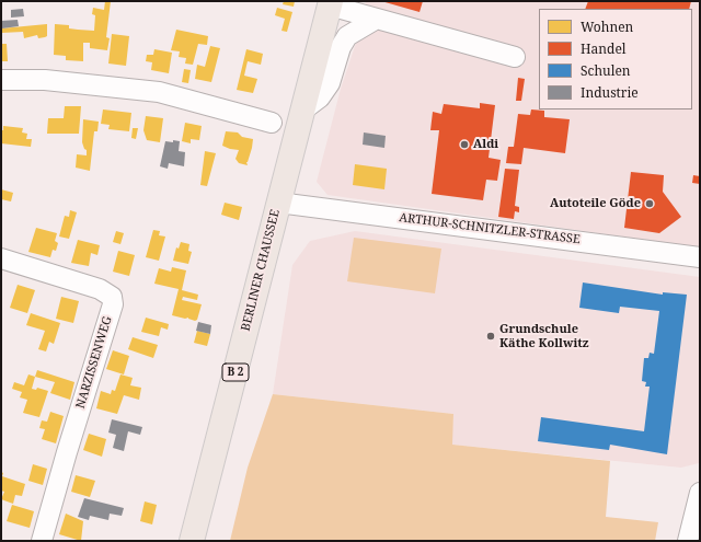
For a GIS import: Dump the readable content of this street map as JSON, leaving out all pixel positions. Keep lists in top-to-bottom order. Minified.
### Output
{"streets":{"main road":["BERLINER CHAUSSEE","B 2"],"street":["ARTHUR-SCHNITZLER-STRASSE","NARZISSENWEG"]},"crossings":[["ARTHUR-SCHNITZLER-STRASSE","BERLINER CHAUSSEE"]],"places":["Aldi","Autoteile Göde","Grundschule Käthe Kollwitz"],"legend":["Wohnen","Handel","Schulen","Industrie"]}
